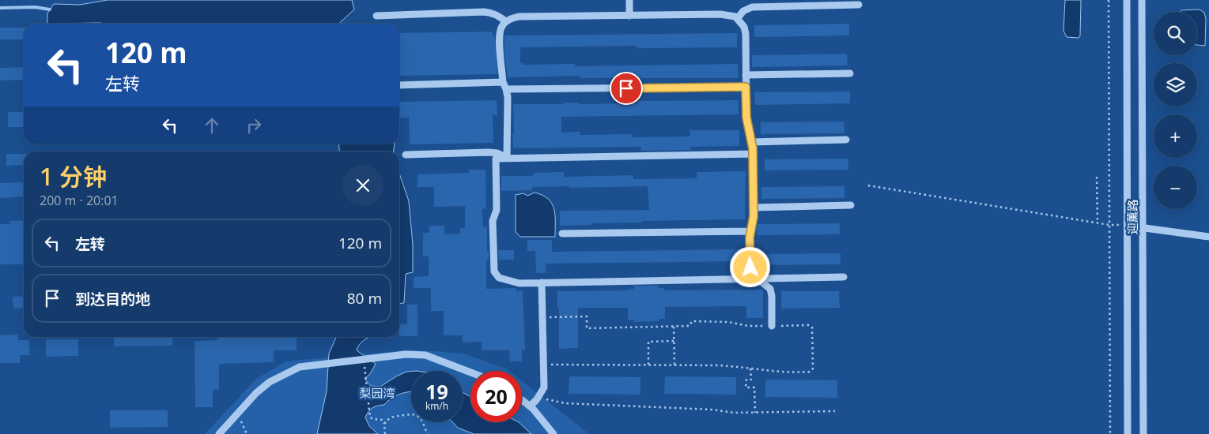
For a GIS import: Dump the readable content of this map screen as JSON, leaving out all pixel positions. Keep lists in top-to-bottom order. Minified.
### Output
{"streets":{"street":["迎薰路"]},"parks":["梨园湾"],"page":{"map_buttons":["+","−"],"turn":["120 m","左转"],"heading":["1 分钟","200 m · 20:01"],"list":[{"name":"左转","value":"120 m"},{"name":"到达目的地","value":"80 m"}],"speed":"19 km/h","limit":"20"}}
